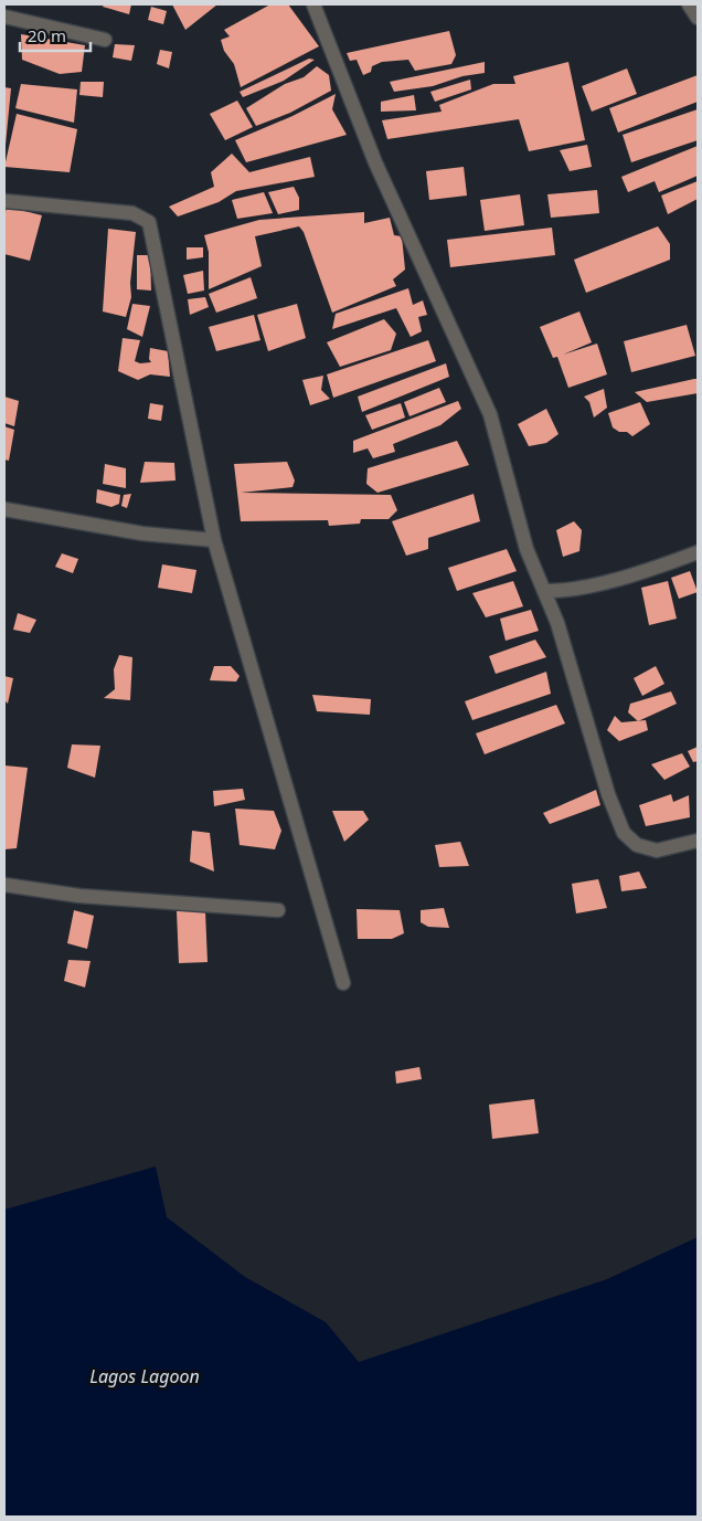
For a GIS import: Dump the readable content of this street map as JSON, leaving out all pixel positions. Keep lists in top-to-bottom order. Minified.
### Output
{"water":["Lagos Lagoon"],"scale_bar":"20 m"}
